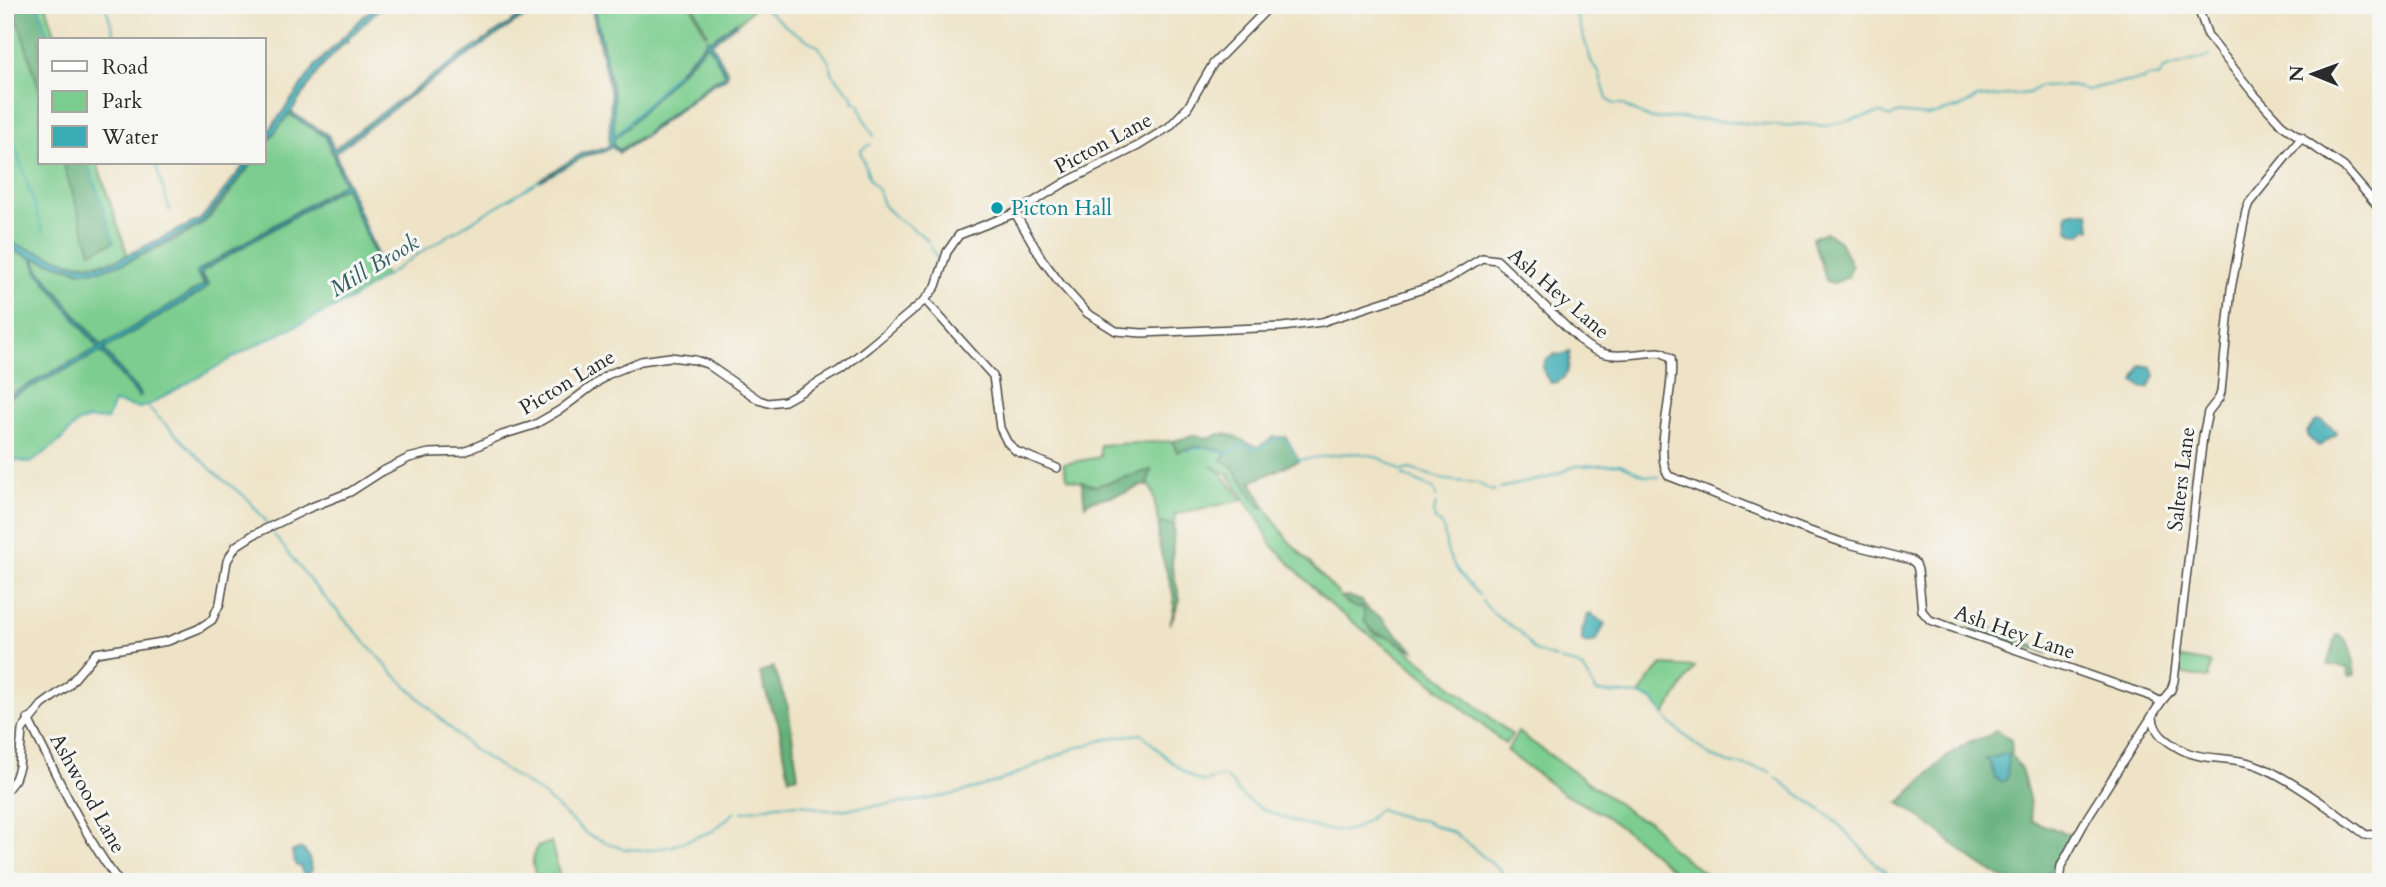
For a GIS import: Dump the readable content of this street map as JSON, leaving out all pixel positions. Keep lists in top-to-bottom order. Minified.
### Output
{"streets":{"street":["Picton Lane","Ash Hey Lane","Salters Lane","Ashwood Lane"]},"crossings":[["Picton Lane","Ash Hey Lane"],["Picton Lane","Ashwood Lane"],["Ash Hey Lane","Salters Lane"]],"water":["Mill Brook"],"places":["Picton Hall"],"legend":["Road","Park","Water"],"north":"left"}
